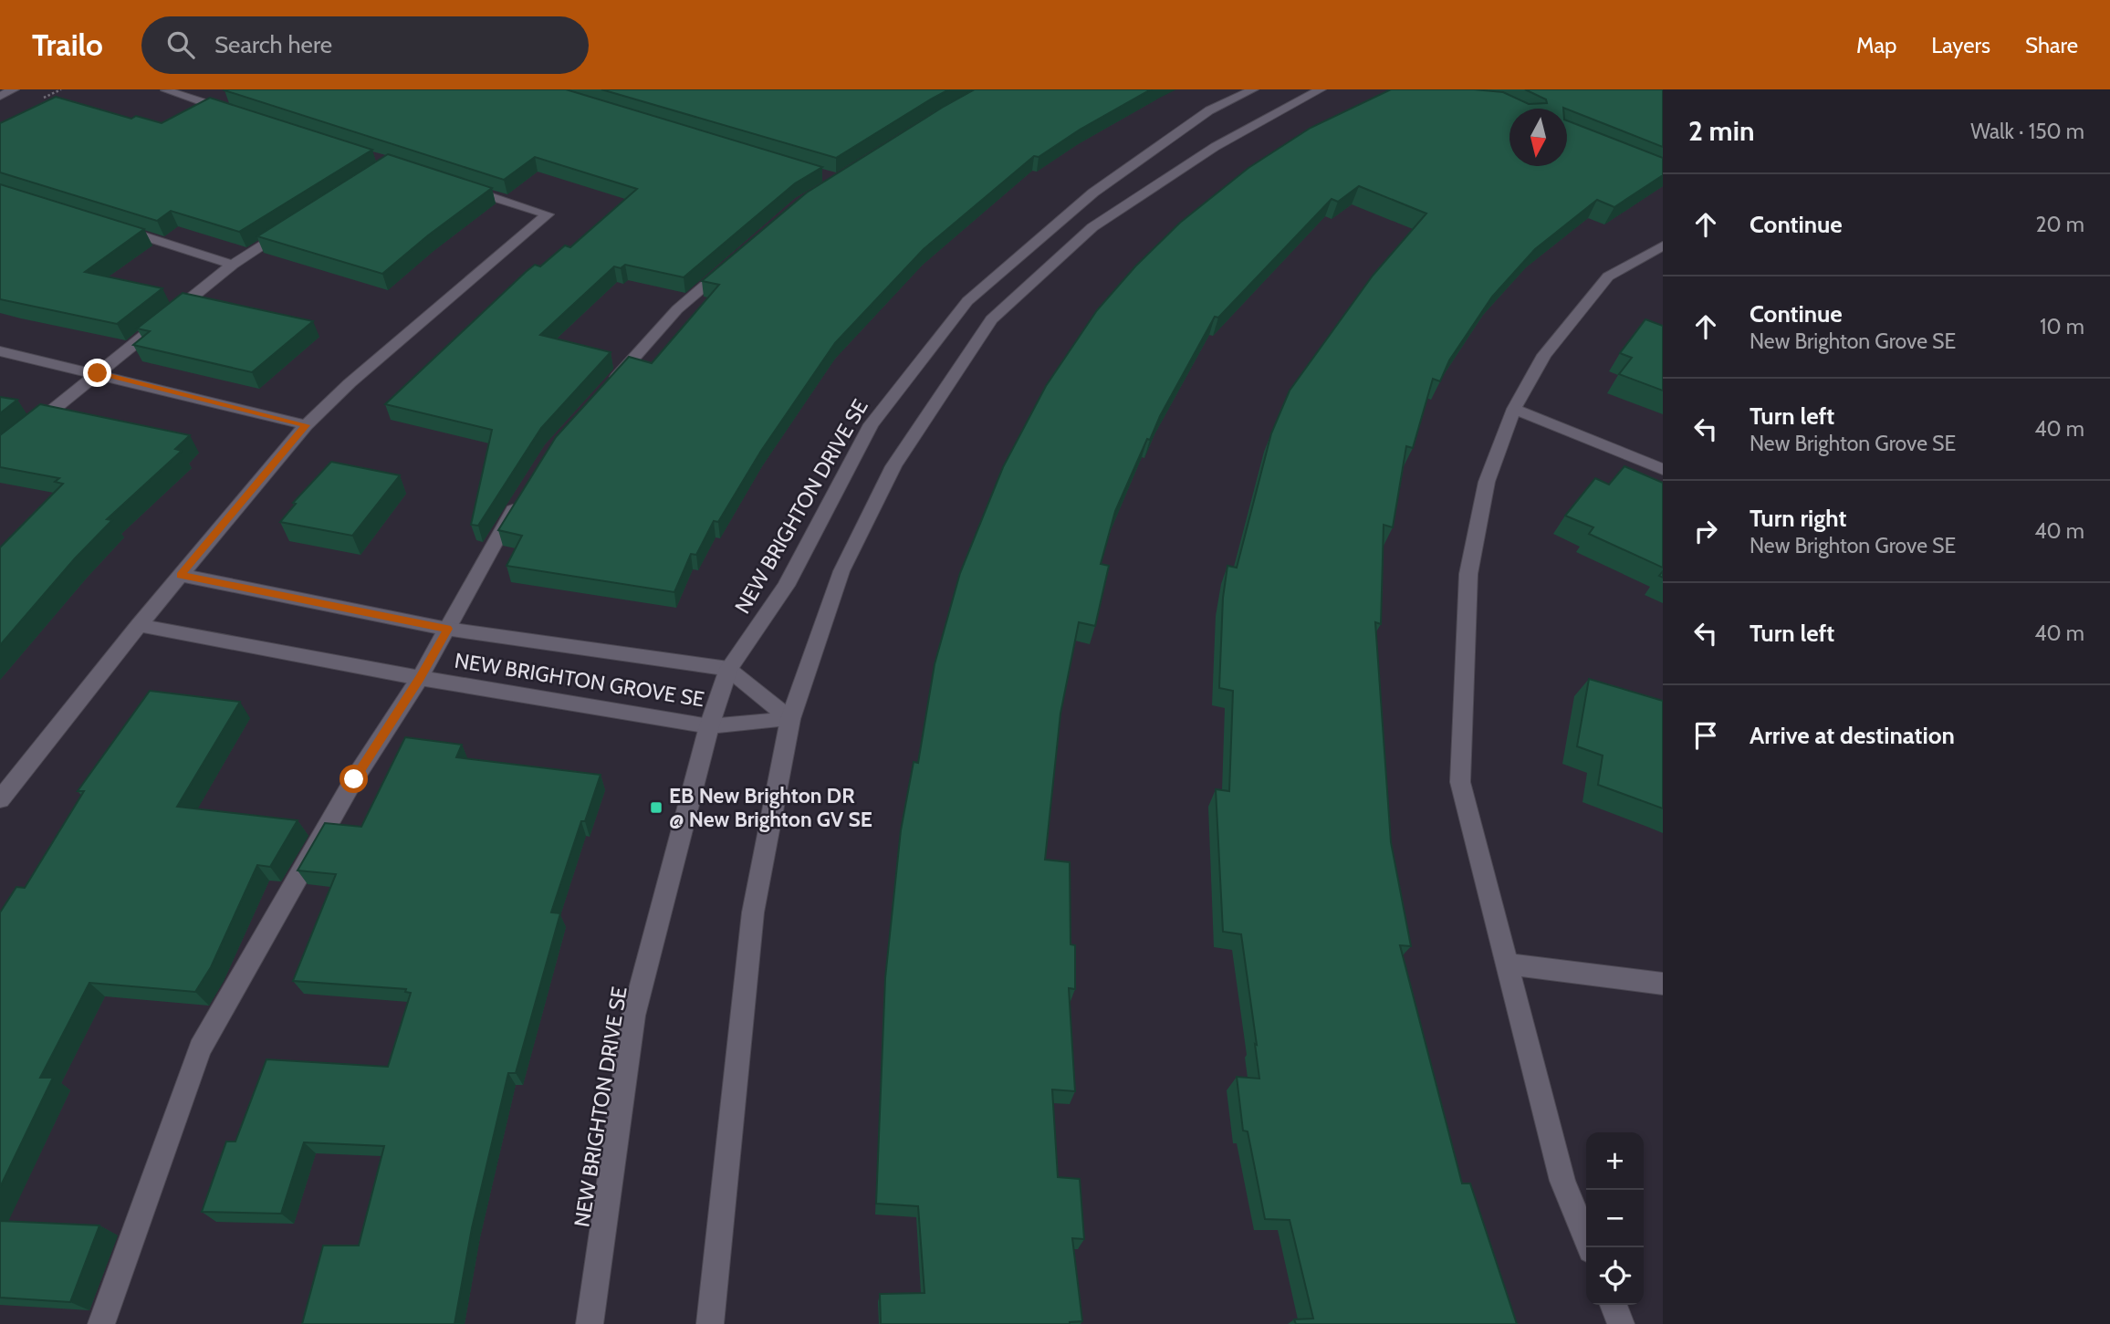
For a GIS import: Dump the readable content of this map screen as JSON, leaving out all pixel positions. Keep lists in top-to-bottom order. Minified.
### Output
{"streets":{"street":["NEW BRIGHTON DRIVE SE","NEW BRIGHTON GROVE SE"]},"crossings":[["NEW BRIGHTON DRIVE SE","NEW BRIGHTON GROVE SE"]],"places":{"transit":["EB New Brighton DR @ New Brighton GV SE"]},"north":"bottom","page":{"header":"Trailo","search":"Search here","nav":["Map","Layers","Share"],"heading":["2 min","Walk · 150 m"],"list":[["Continue","20 m"],["Continue","New Brighton Grove SE","10 m"],["Turn left","New Brighton Grove SE","40 m"],["Turn right","New Brighton Grove SE","40 m"],["Turn left","40 m"],"Arrive at destination"],"map_buttons":["+","−"]}}
